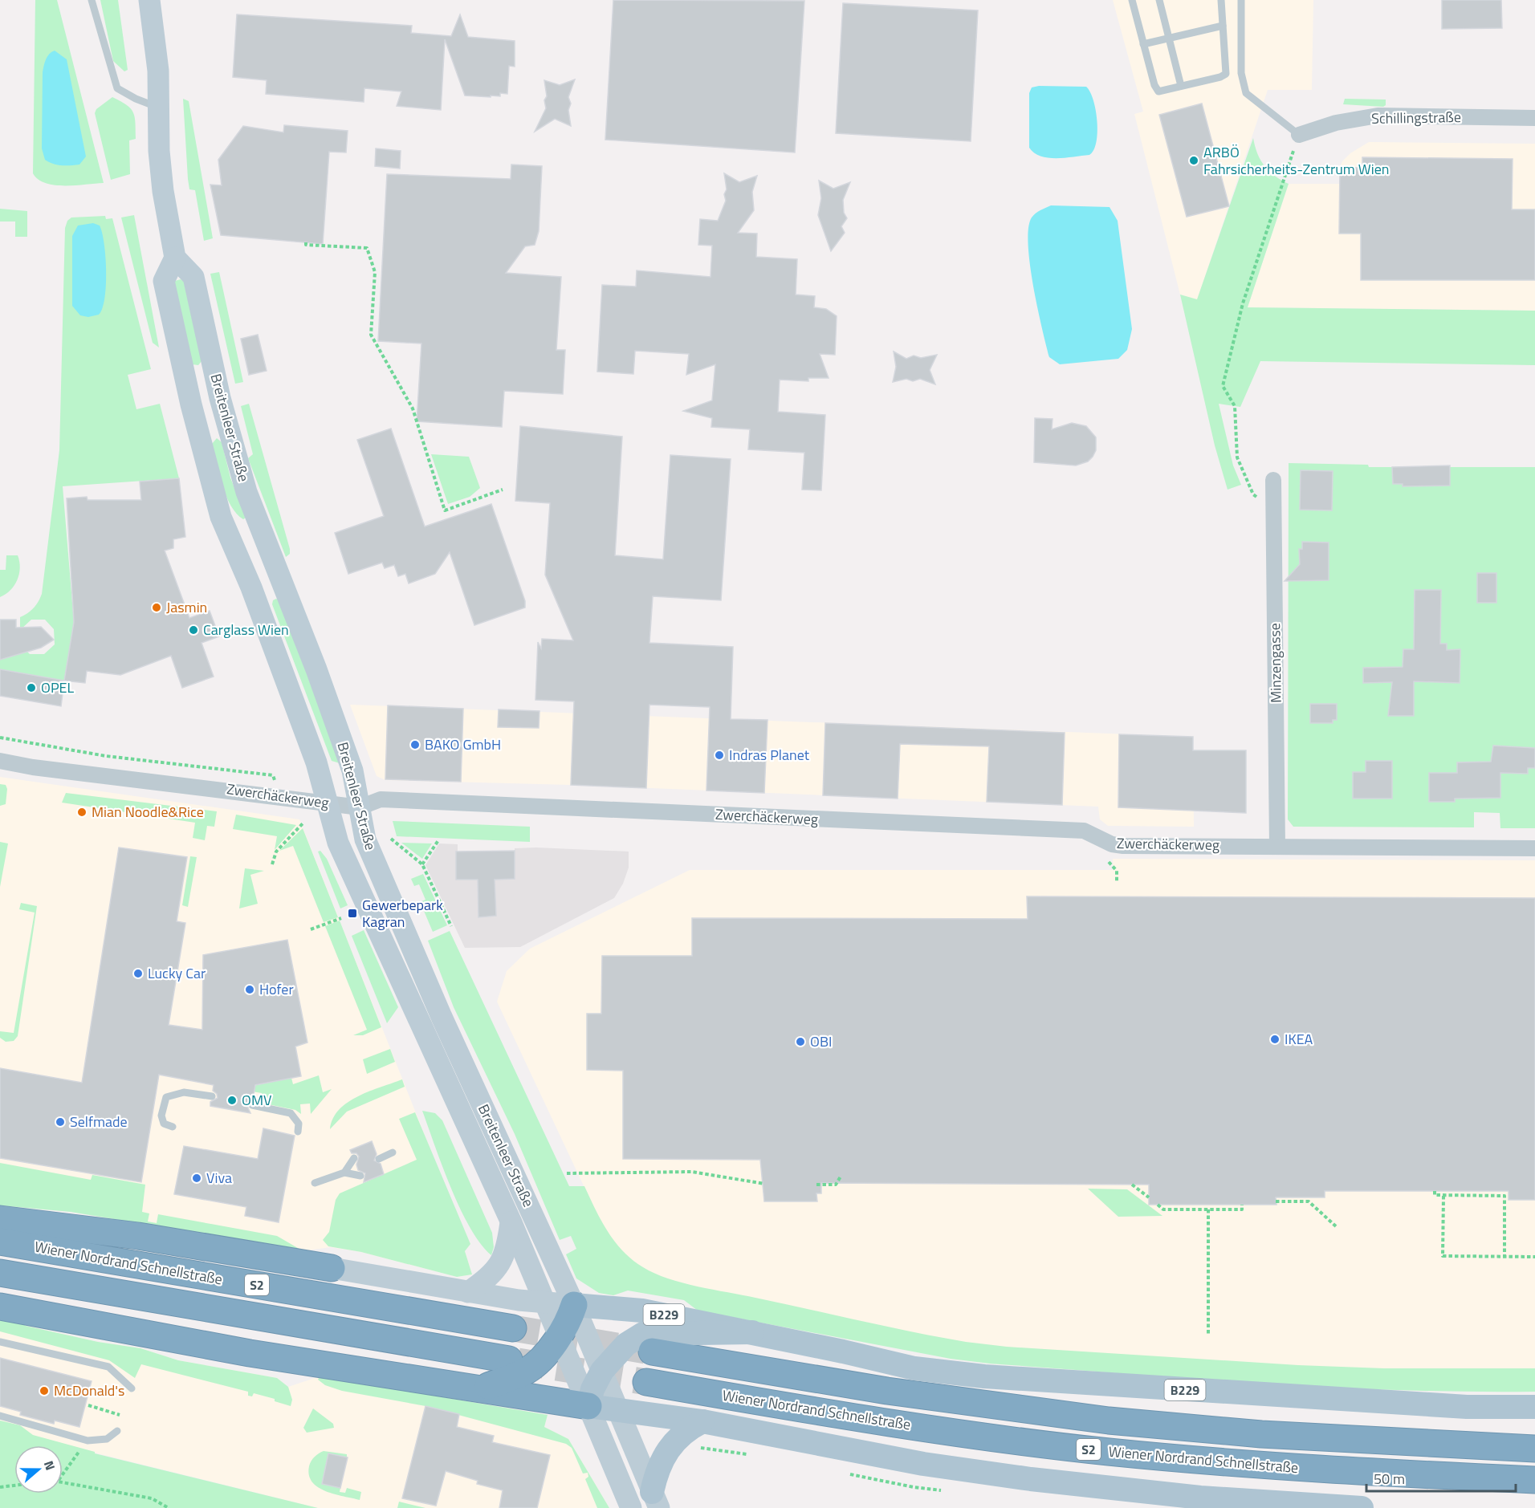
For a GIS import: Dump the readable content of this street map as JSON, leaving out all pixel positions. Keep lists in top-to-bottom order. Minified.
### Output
{"streets":{"highway":["Wiener Nordrand Schnellstraße","S2"],"main road":["Breitenleer Straße","B229"],"street":["Schillingstraße","Minzengasse","Zwerchäckerweg"]},"crossings":[["Breitenleer Straße","Zwerchäckerweg"],["Breitenleer Straße","B229"],["Minzengasse","Zwerchäckerweg"]],"places":{"other":["ARBÖ Fahrsicherheits-Zentrum Wien","Jasmin","Carglass Wien","OPEL","BAKO GmbH","Indras Planet","Mian Noodle&Rice","Lucky Car","Hofer","IKEA","OBI","OMV","Selfmade","Viva","McDonald's"],"transit":["Gewerbepark Kagran"]},"scale_bar":"50 m","north":"right"}
